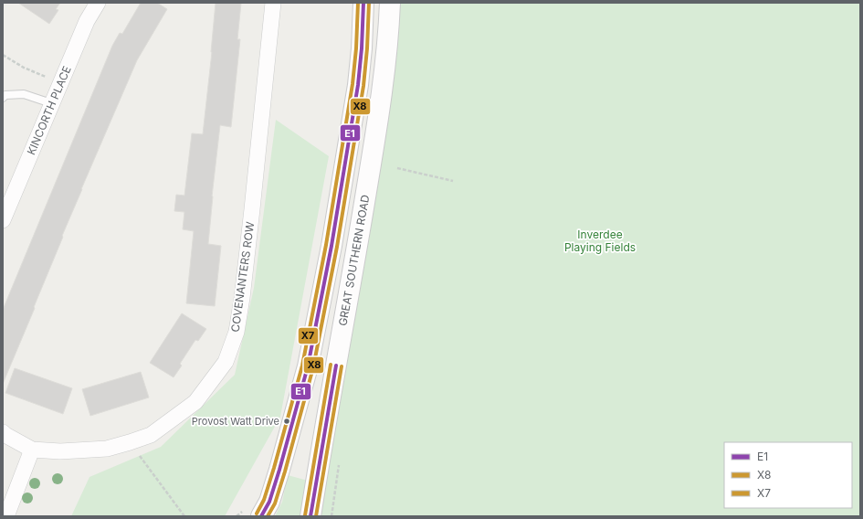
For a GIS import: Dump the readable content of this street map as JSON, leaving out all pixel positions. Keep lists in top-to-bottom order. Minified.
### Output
{"streets":{"main road":["GREAT SOUTHERN ROAD"],"street":["KINCORTH PLACE","COVENANTERS ROW"]},"parks":["Inverdee Playing Fields"],"places":["Provost Watt Drive"],"lines":["transit line E1","transit line X8","transit line X7"],"legend":["E1","X8","X7"]}
